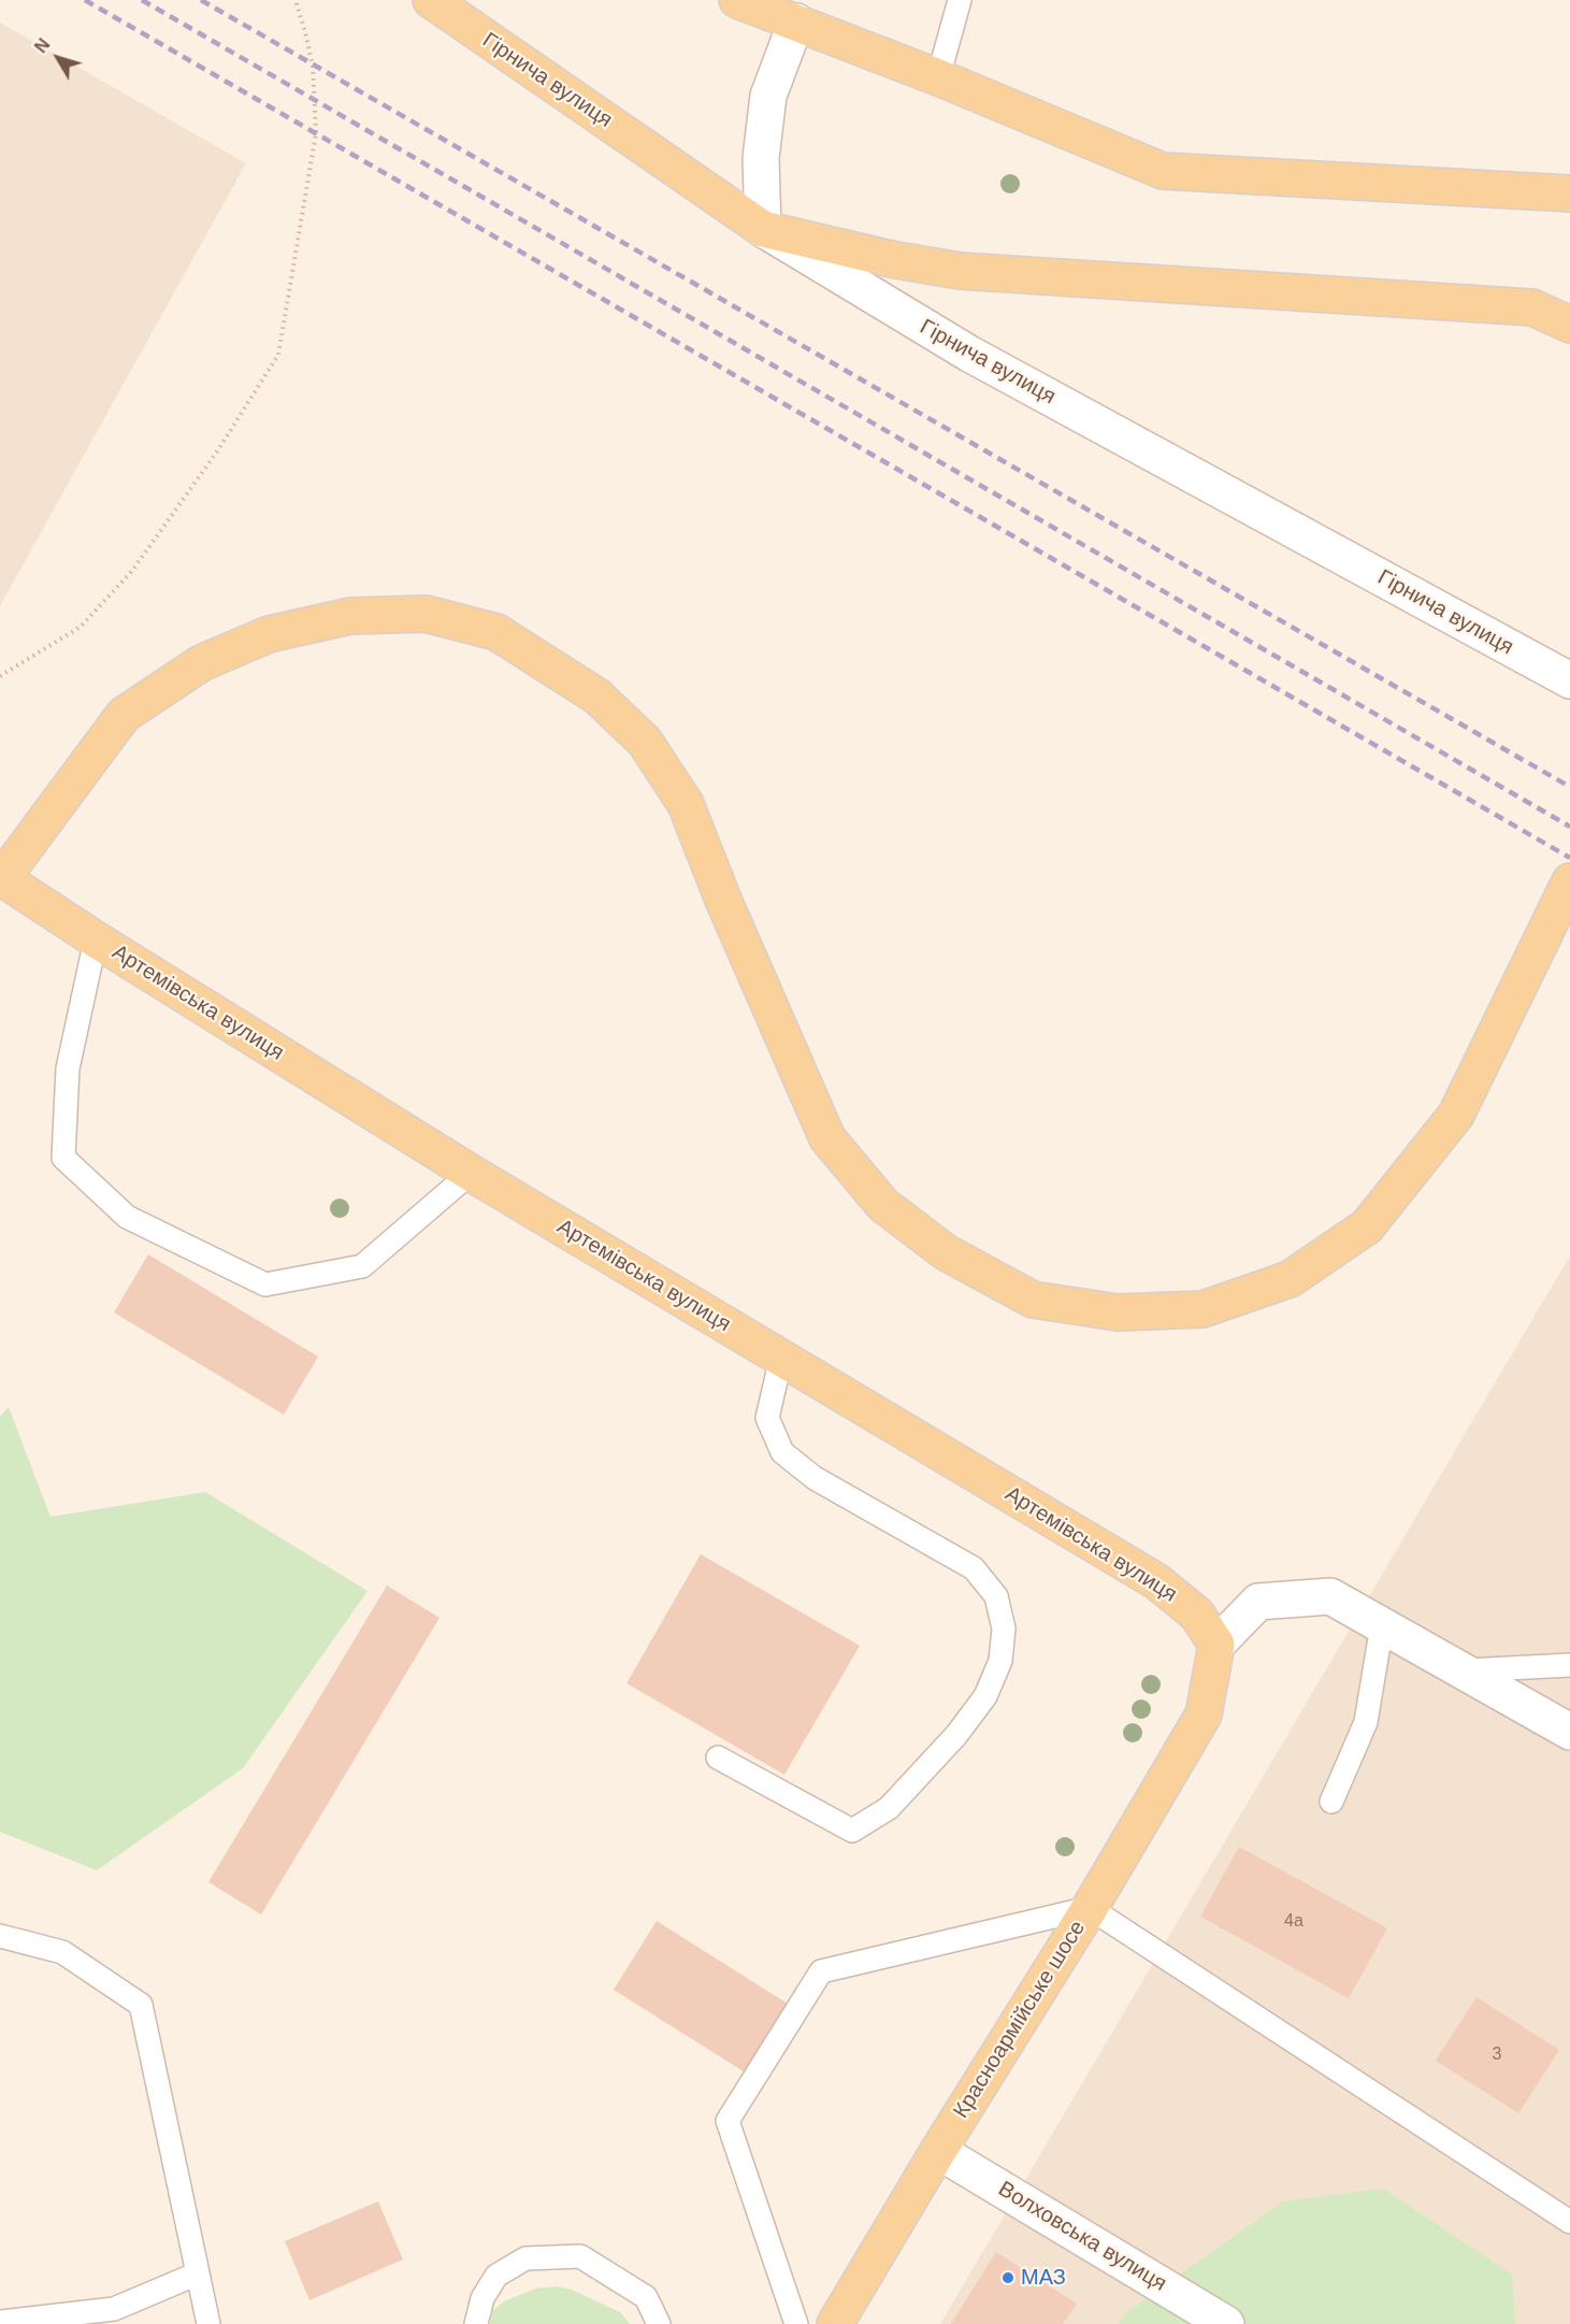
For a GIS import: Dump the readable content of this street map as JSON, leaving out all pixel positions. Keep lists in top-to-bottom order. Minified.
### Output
{"streets":{"main road":["Гірнича вулиця","Артемівська вулиця","Красноармійське шосе","Волховська вулиця"]},"crossings":[["Артемівська вулиця","Красноармійське шосе"],["Красноармійське шосе","Волховська вулиця"]],"places":["МАЗ"],"house_numbers":["4а","3"],"north":"top left"}
